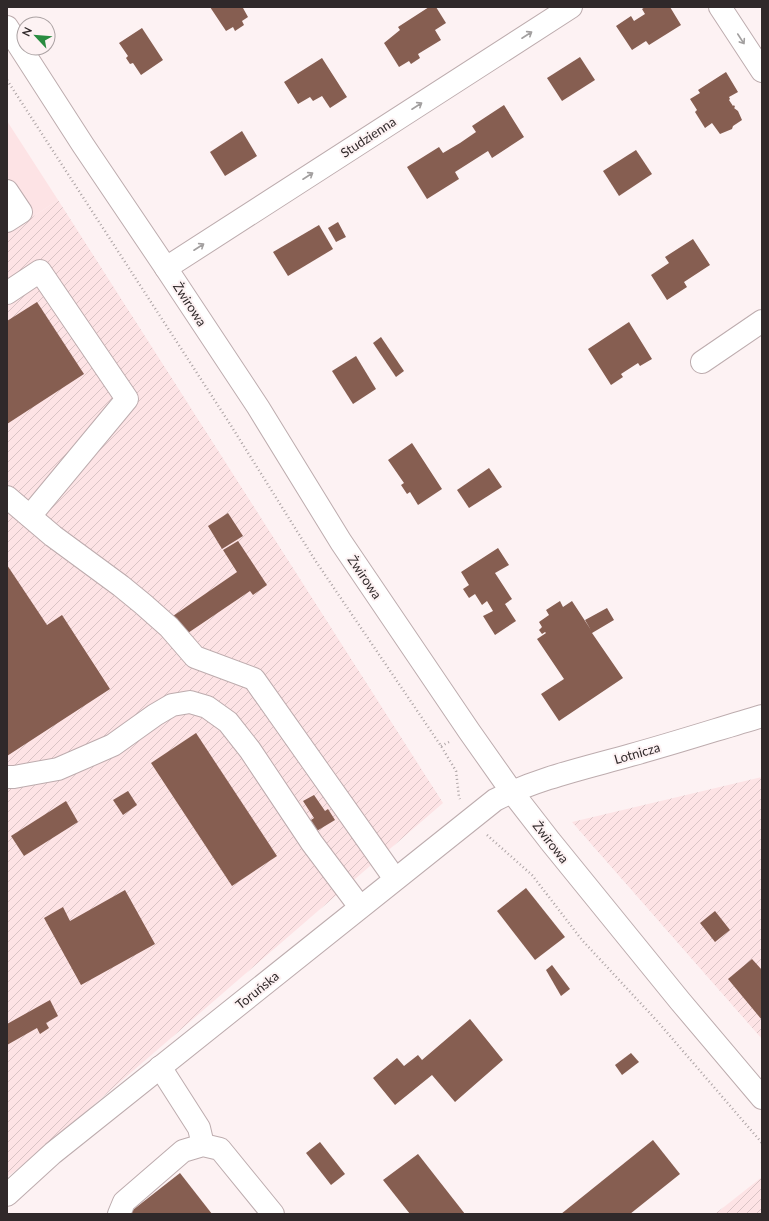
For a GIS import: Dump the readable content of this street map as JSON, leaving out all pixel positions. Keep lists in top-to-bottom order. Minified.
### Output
{"streets":{"street":["Studzienna","Żwirowa","Lotnicza","Toruńska"]},"crossings":[["Studzienna","Żwirowa"],["Żwirowa","Lotnicza"],["Żwirowa","Toruńska"],["Lotnicza","Toruńska"]],"one_way":["Studzienna"],"north":"top left"}
